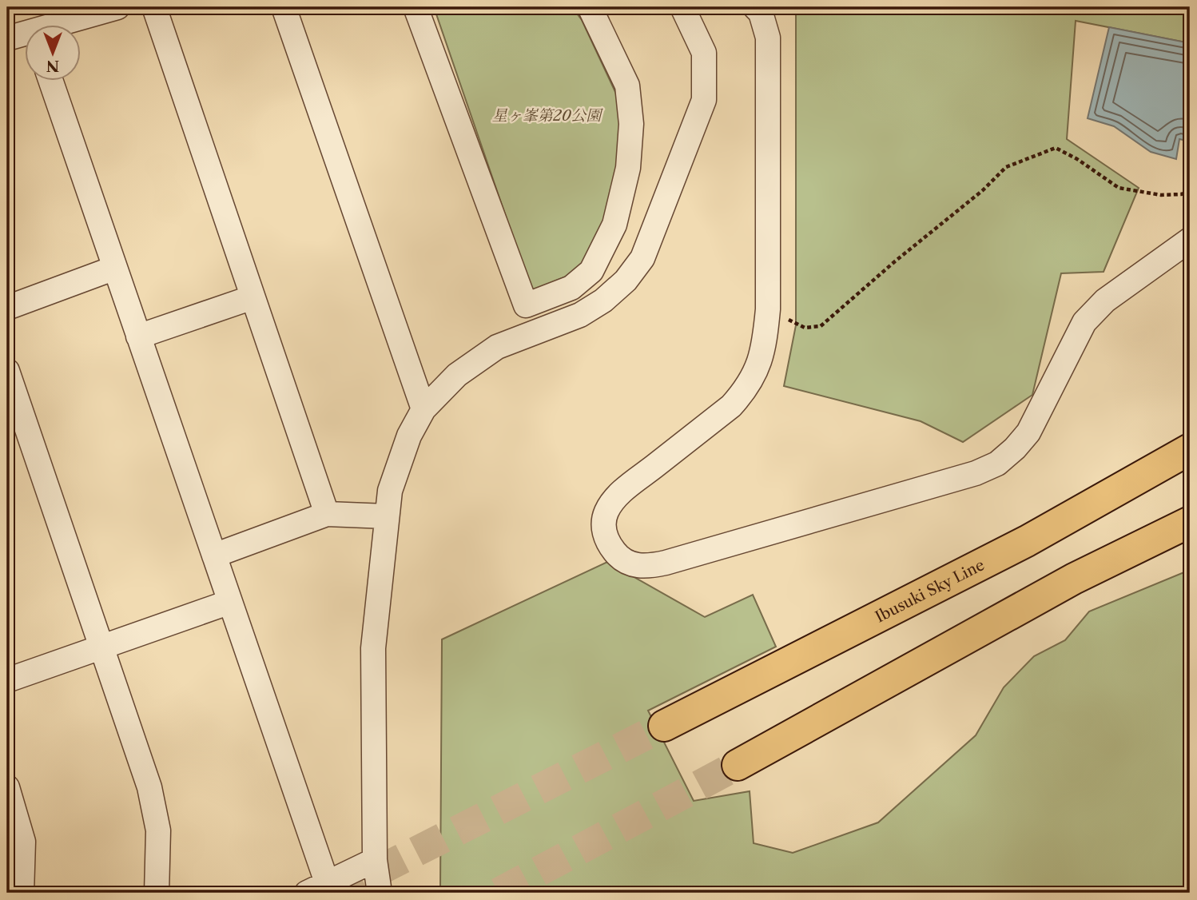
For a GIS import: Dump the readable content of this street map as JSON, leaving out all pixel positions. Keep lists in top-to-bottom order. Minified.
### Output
{"streets":{"highway":["Ibusuki Sky Line"]},"parks":["星ヶ峯第20公園"],"north":"bottom"}
